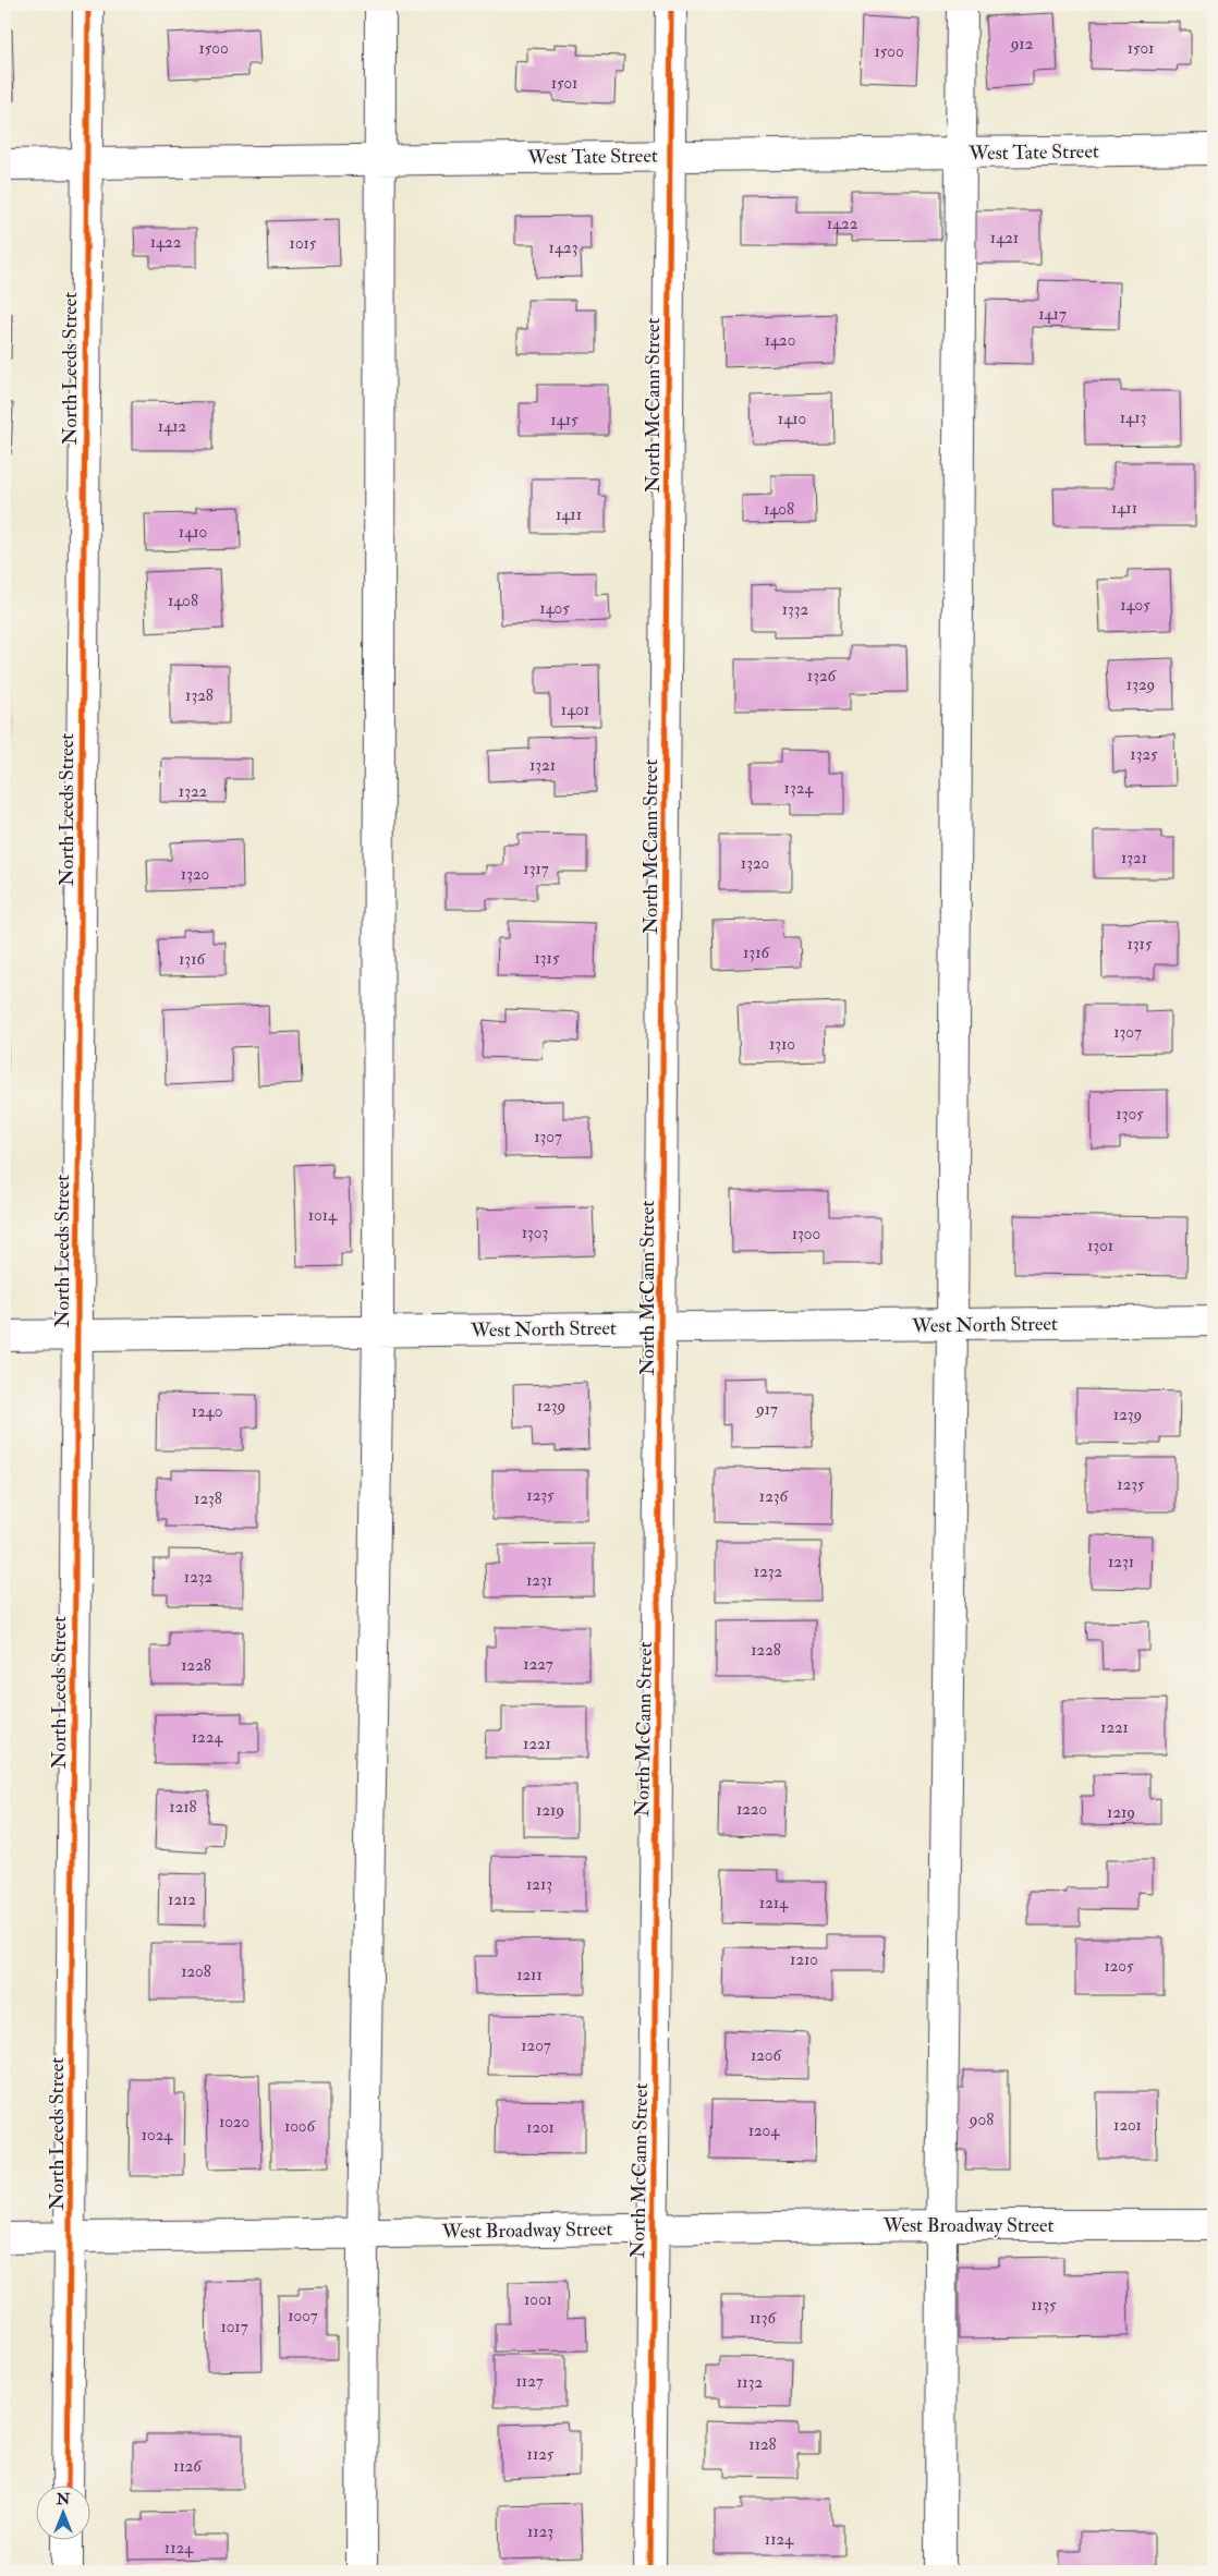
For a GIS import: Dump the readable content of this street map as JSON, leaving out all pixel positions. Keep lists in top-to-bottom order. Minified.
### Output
{"streets":{"street":["West Tate Street","North Leeds Street","North McCann Street","West North Street","West Broadway Street"]},"crossings":[["West Tate Street","North Leeds Street"],["West Tate Street","North McCann Street"],["North Leeds Street","West North Street"],["North Leeds Street","West Broadway Street"],["North McCann Street","West North Street"],["North McCann Street","West Broadway Street"]],"house_numbers":["912","1500","1501","1500","1501","1422","1421","1422","1015","1423","1417","1420","1413","1410","1415","1412","1411","1408","1411","1410","1408","1405","1405","1332","1326","1329","1328","1401","1325","1321","1324","1322","1321","1320","1317","1320","1315","1316","1315","1316","1307","1310","1305","1307","1014","1303","1300","1301","1239","917","1240","1239","1235","1235","1236","1238","1231","1232","1232","1231","1228","1227","1228","1221","1224","1221","1218","1220","1219","1219","1213","1212","1214","1210","1205","1208","1211","1207","1206","908","1020","1201","1006","1201","1204","1024","1001","1135","1007","1136","1017","1127","1132","1128","1125","1126","1123","1124","1124"],"north":"top"}
